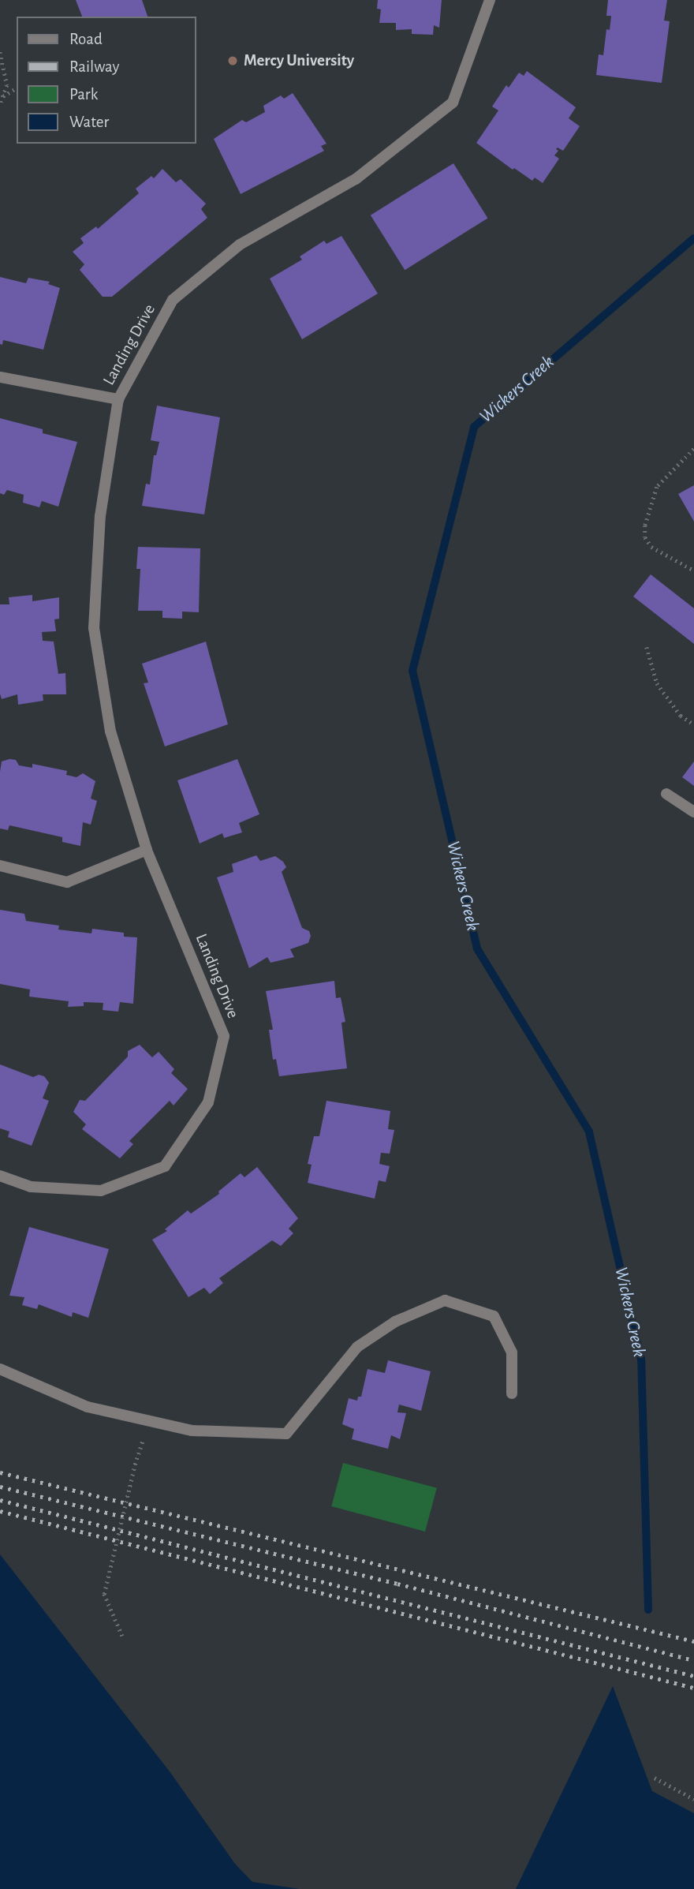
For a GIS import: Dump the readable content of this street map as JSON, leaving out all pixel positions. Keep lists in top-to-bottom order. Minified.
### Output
{"streets":{"street":["Landing Drive"]},"water":["Wickers Creek"],"places":["Mercy University"],"legend":["Road","Railway","Park","Water"]}
